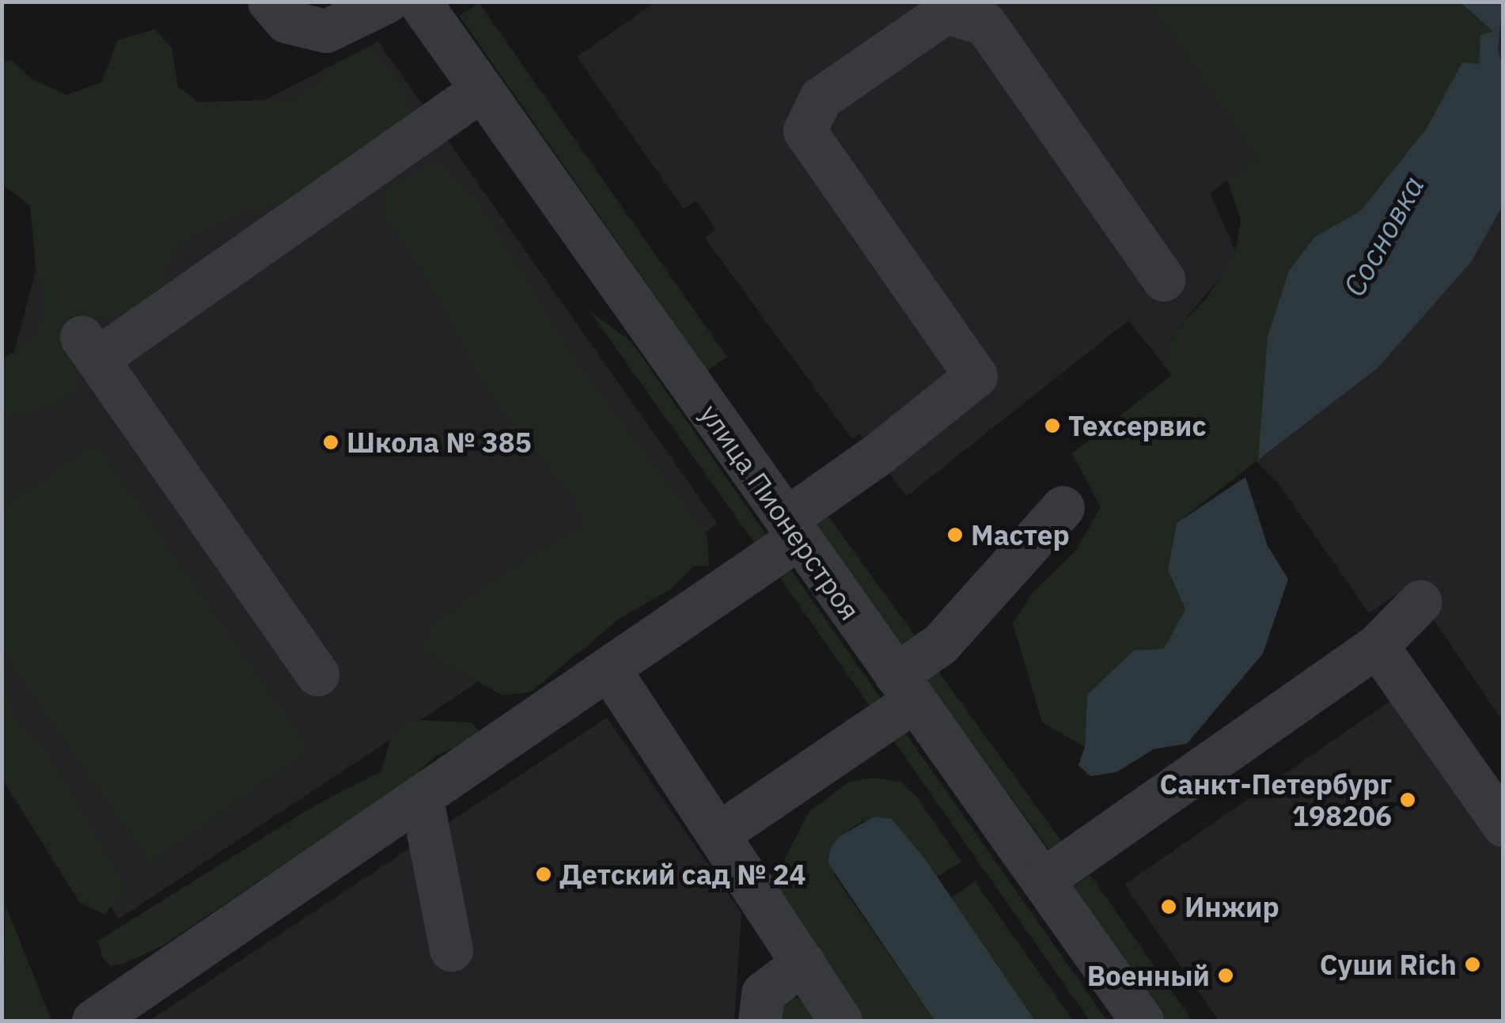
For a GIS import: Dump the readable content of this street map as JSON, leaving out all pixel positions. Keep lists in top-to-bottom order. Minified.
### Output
{"streets":{"street":["улица Пионерстроя"]},"water":["Сосновка"],"places":["Техсервис","Школа № 385","Мастер","Санкт-Петербург 198206","Детский сад № 24","Инжир","Суши Rich","Военный"]}
